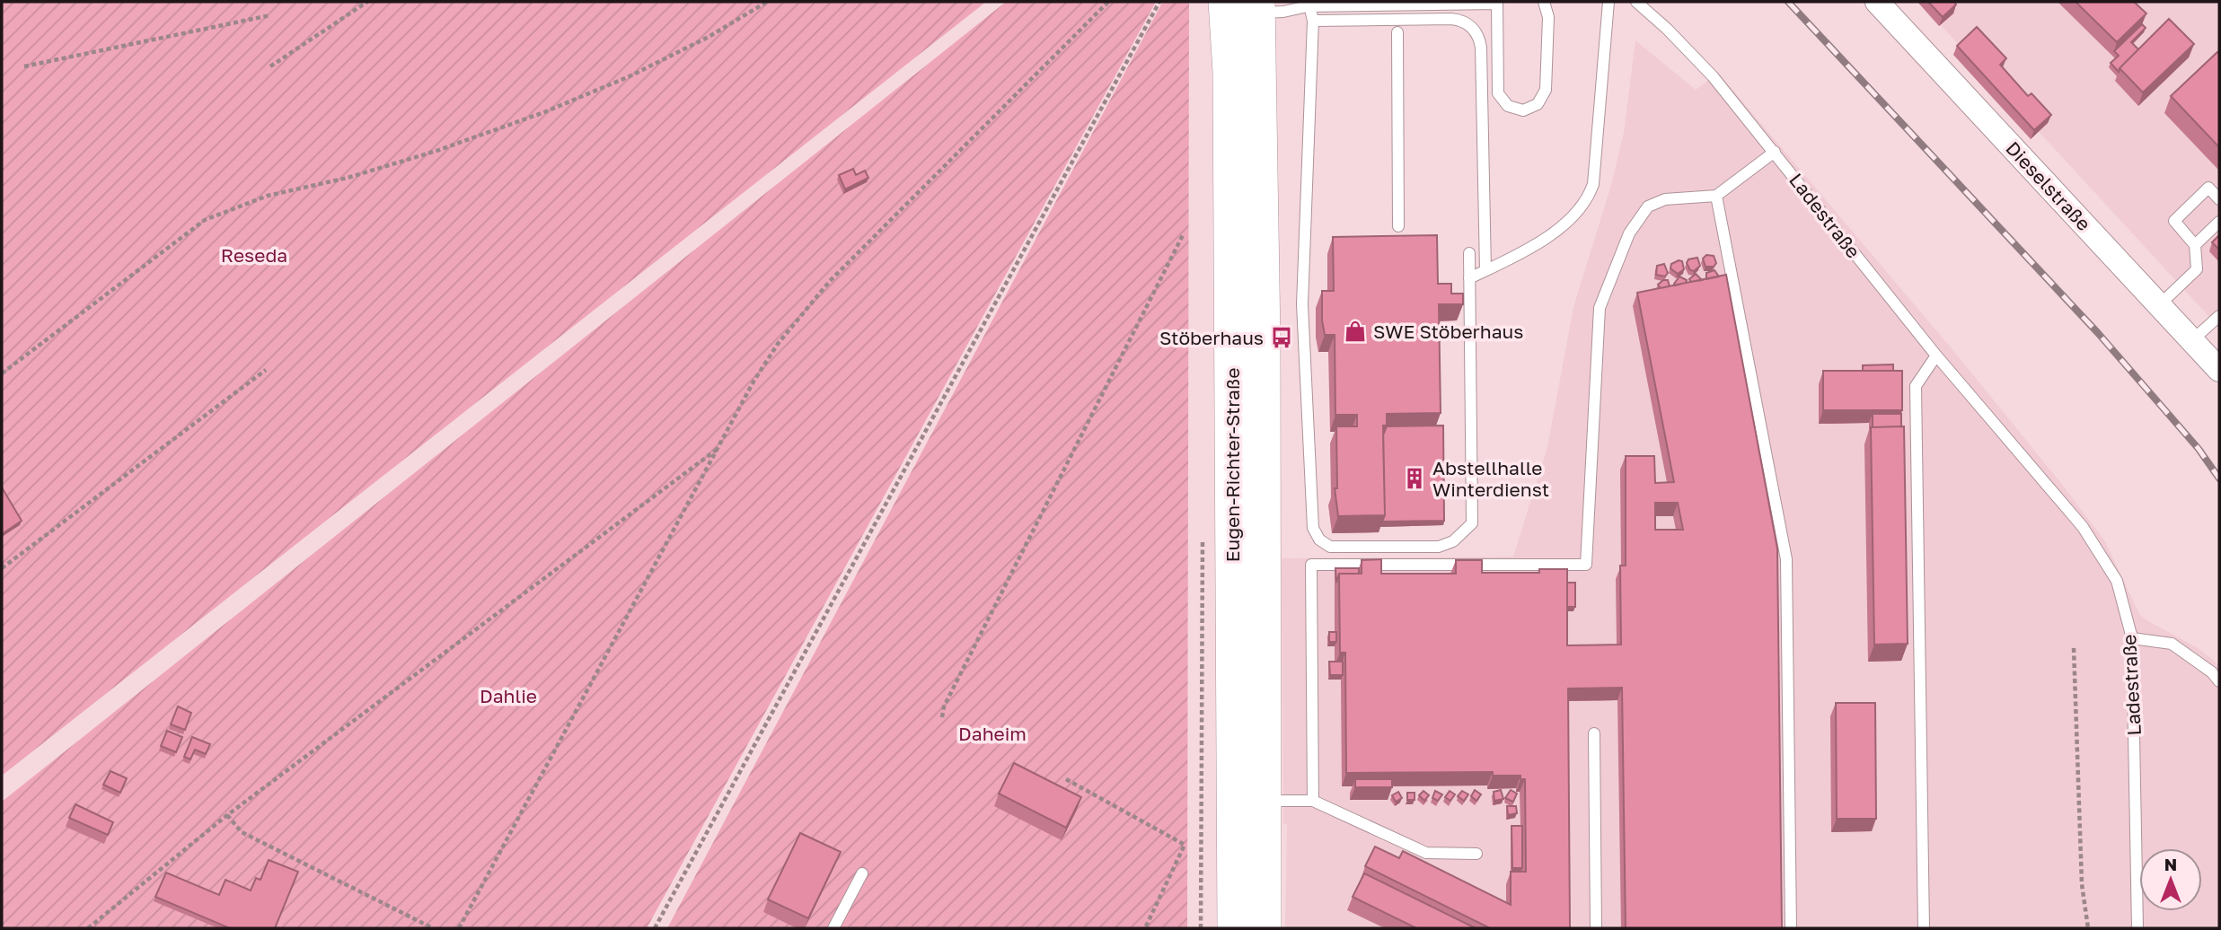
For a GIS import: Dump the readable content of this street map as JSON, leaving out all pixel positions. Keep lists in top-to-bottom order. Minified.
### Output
{"streets":{"main road":["Eugen-Richter-Straße"],"street":["Dieselstraße"],"lane":["Ladestraße"]},"parks":["Reseda","Dahlie","Daheim"],"places":{"shop":["SWE Stöberhaus"],"bus stop":["Stöberhaus"],"building":["Abstellhalle Winterdienst"]},"north":"top"}
